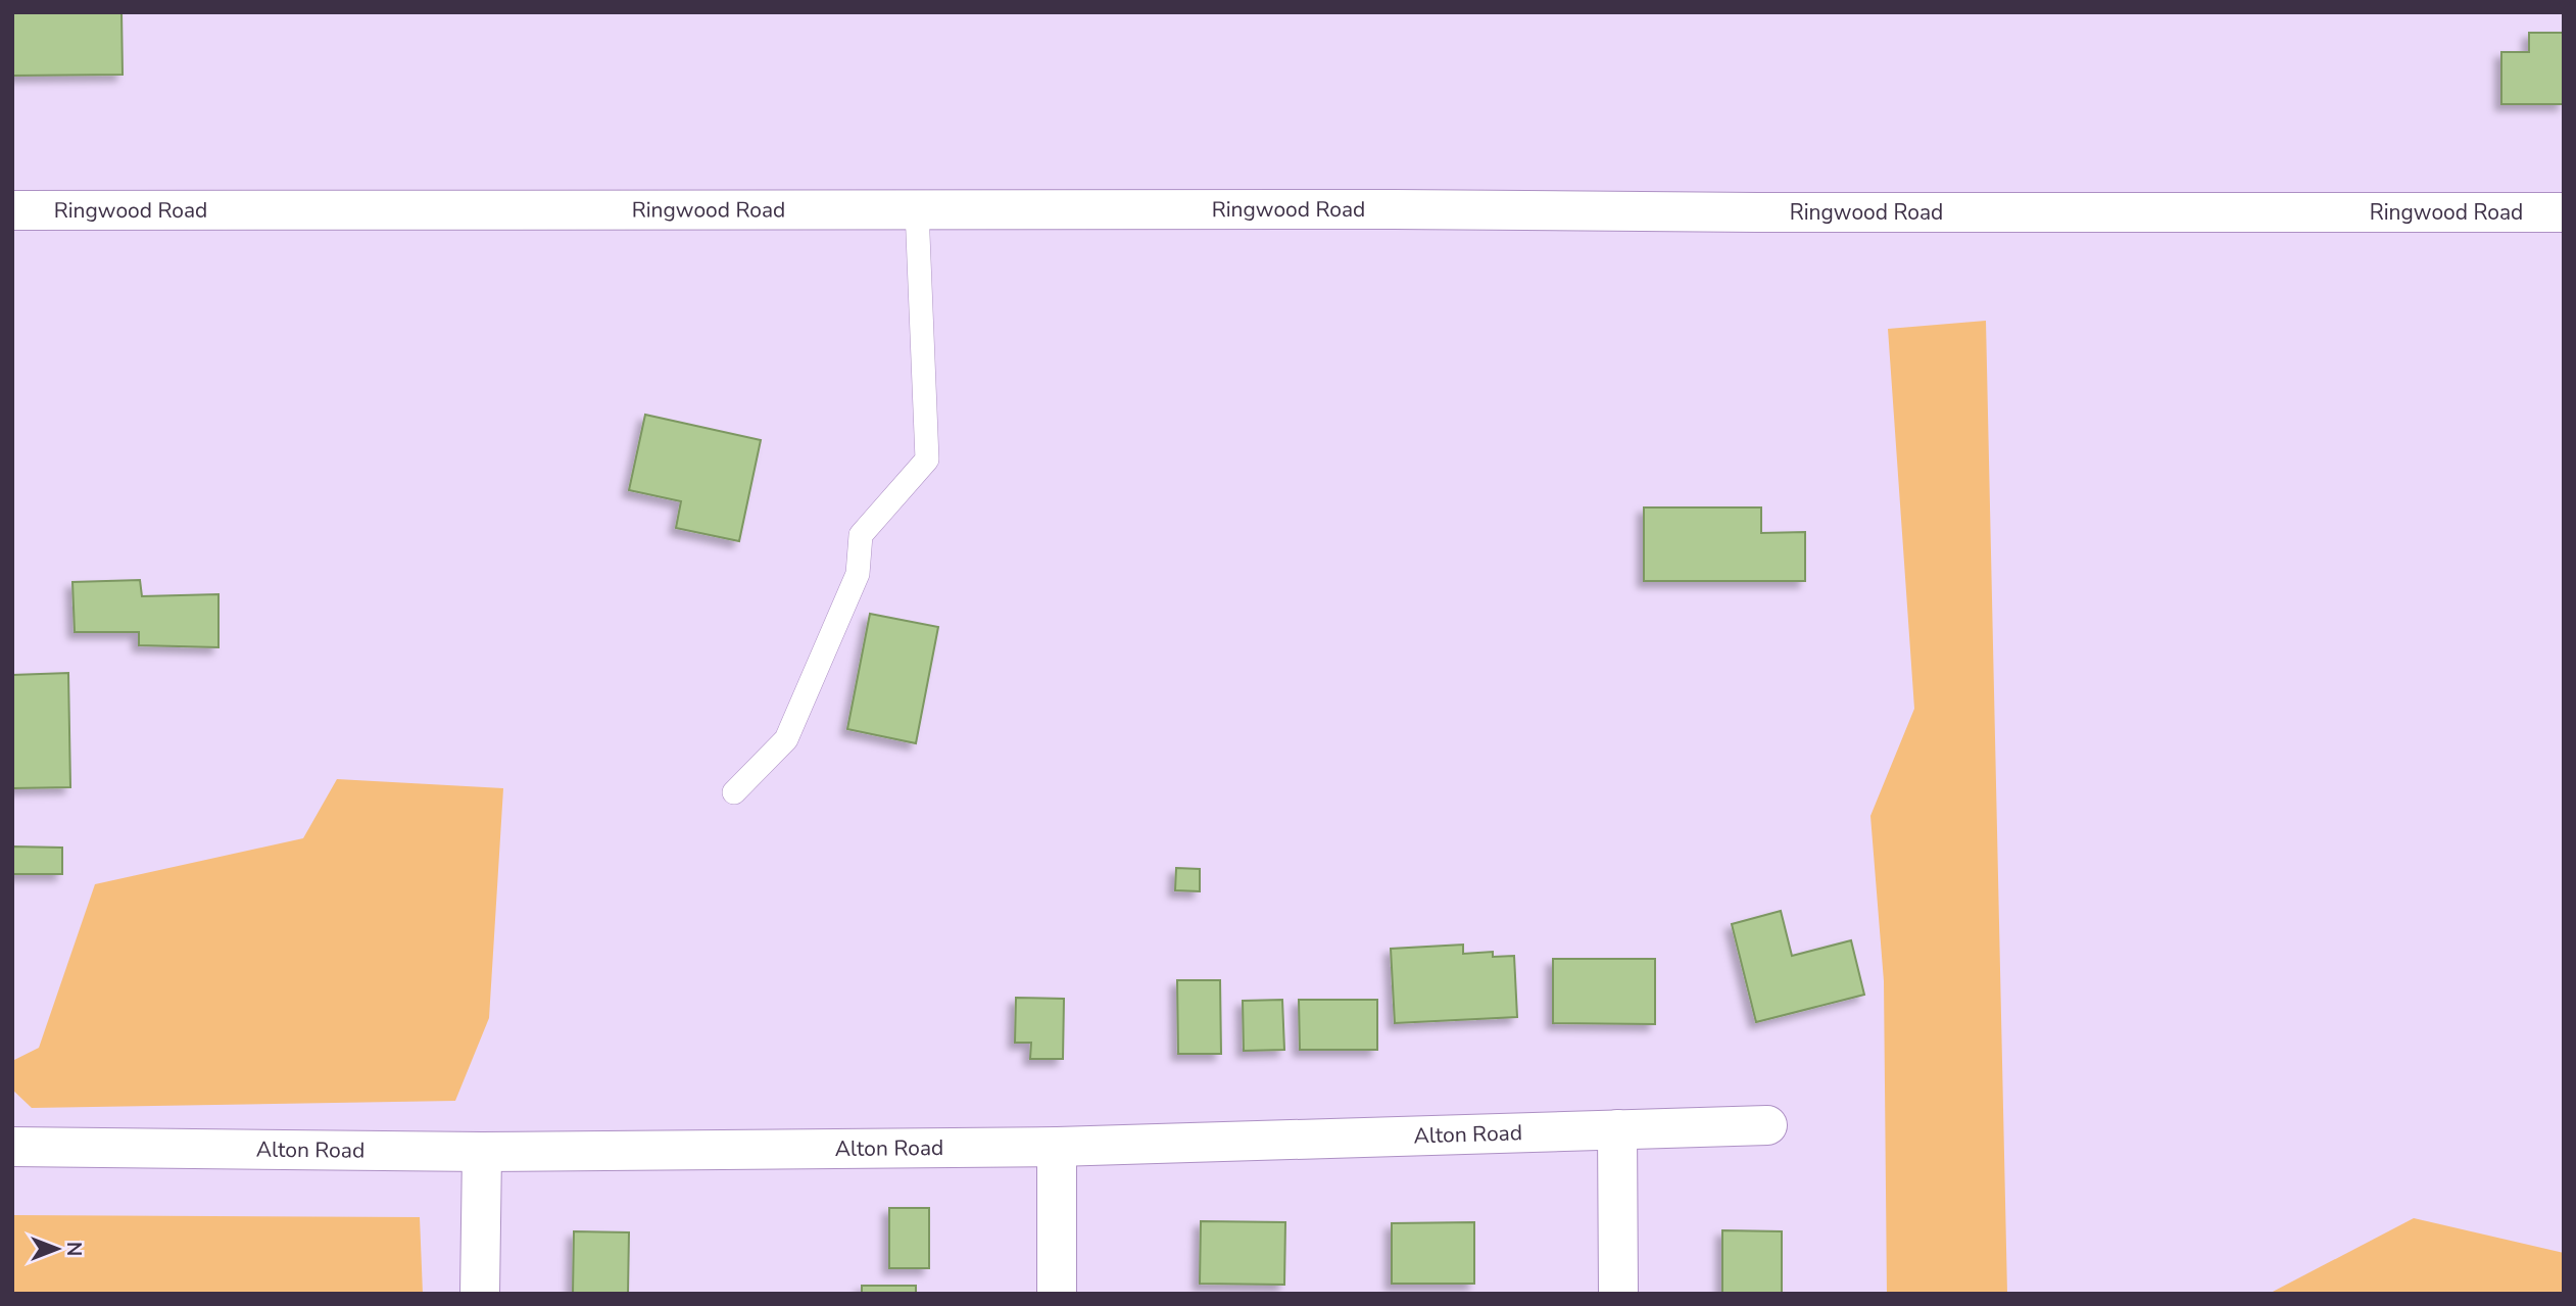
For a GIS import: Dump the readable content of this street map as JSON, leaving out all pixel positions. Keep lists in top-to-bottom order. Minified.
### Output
{"streets":{"street":["Ringwood Road","Alton Road"]},"north":"right"}
